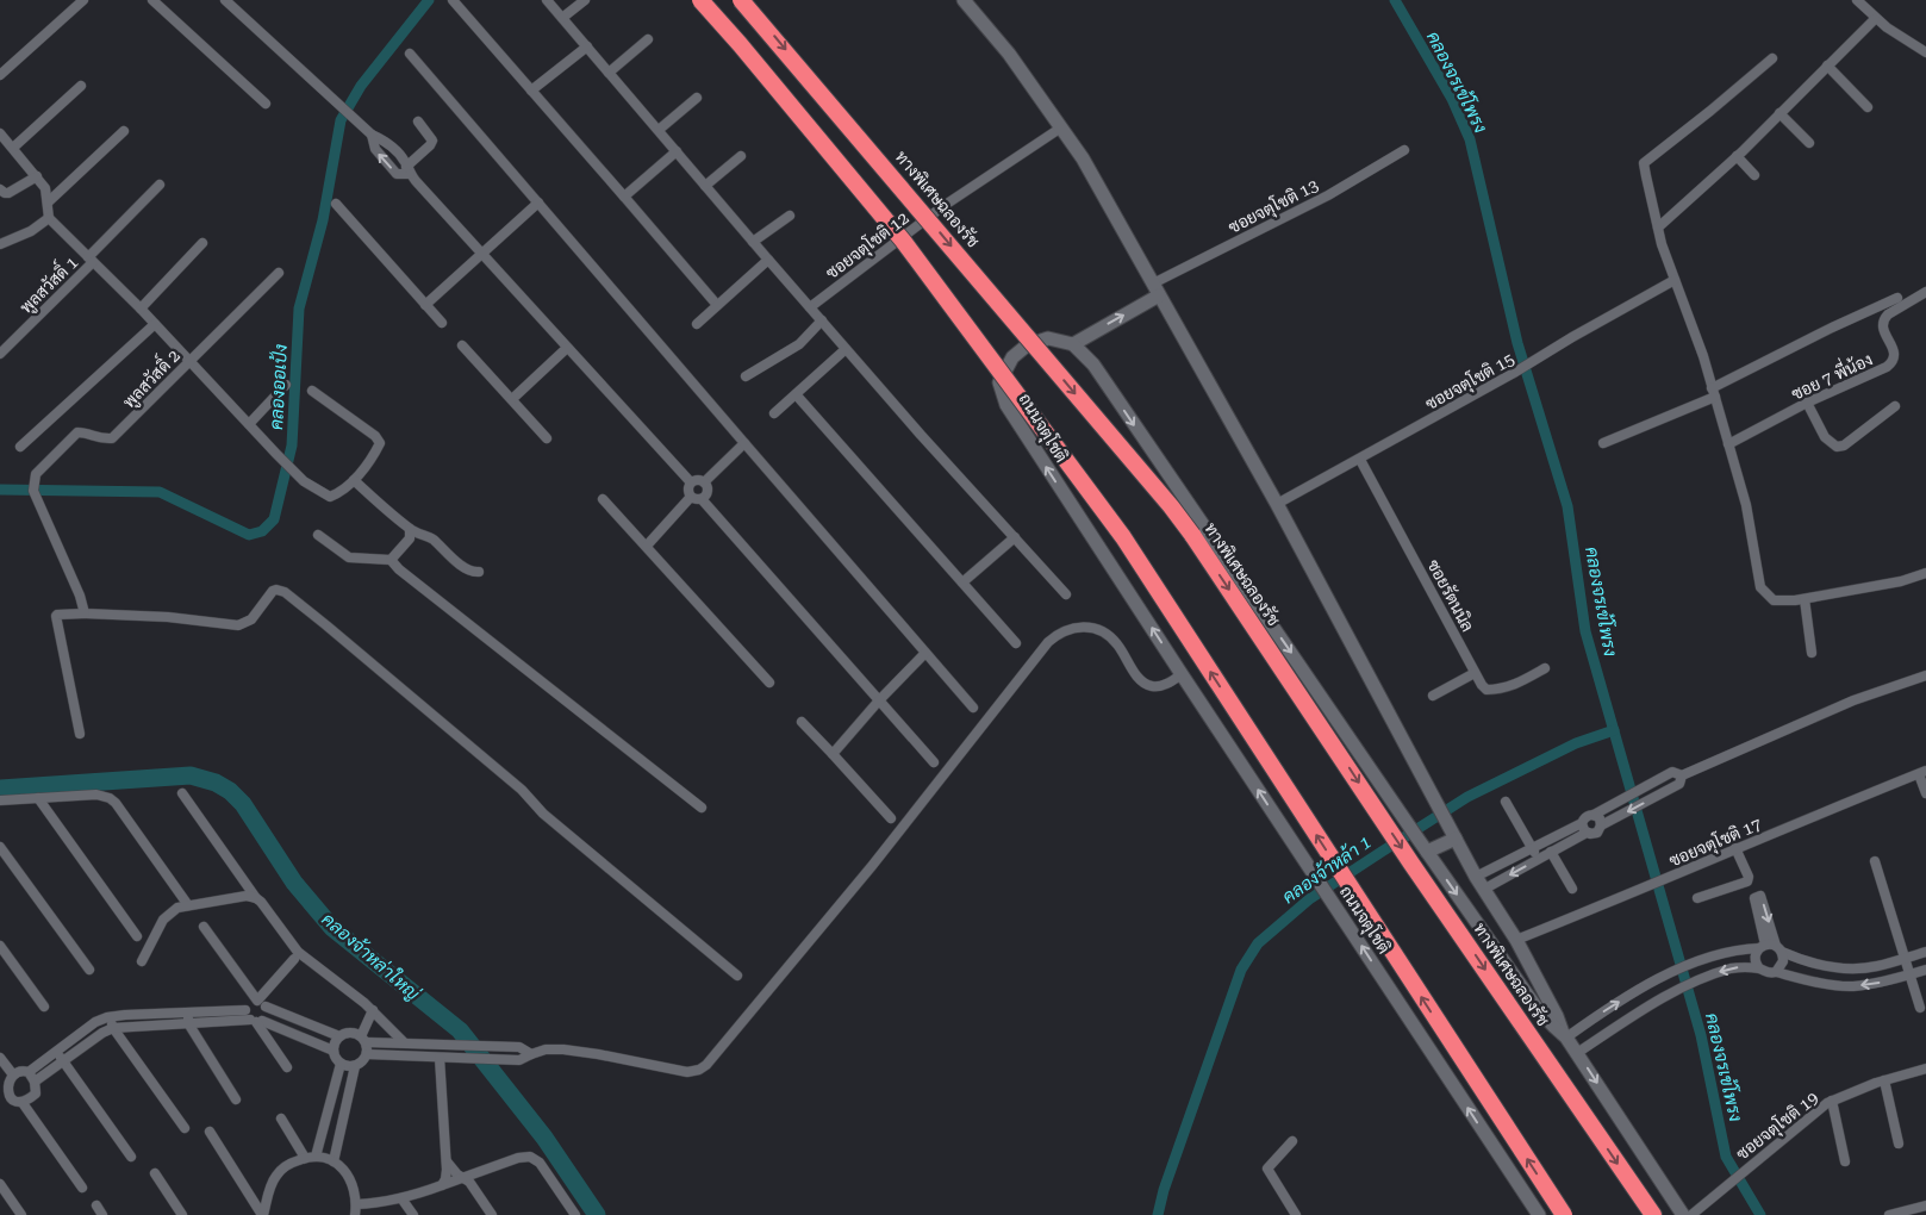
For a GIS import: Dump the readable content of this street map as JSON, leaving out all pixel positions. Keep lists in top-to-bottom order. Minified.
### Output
{"streets":{"highway":["ทางพิเศษฉลองรัช"],"street":["ซอยจตุโชติ 13","ซอยจตุโชติ 12","พูลสวัสดิ์ 1","ซอย 7 พี่น้อง","พูลสวัสดิ์ 2","ซอยจตุโชติ 15","ถนนจตุโชติ","ซอยรัตนนิล","ซอยจตุโชติ 17","ซอยจตุโชติ 19"]},"crossings":[["ซอยจตุโชติ 15","ซอยรัตนนิล"]],"water":["คลองจรเข้โพรง","คลองออเป้ง","คลองจ้าหล้า 1","คลองจ้าหล่าใหญ่"]}
